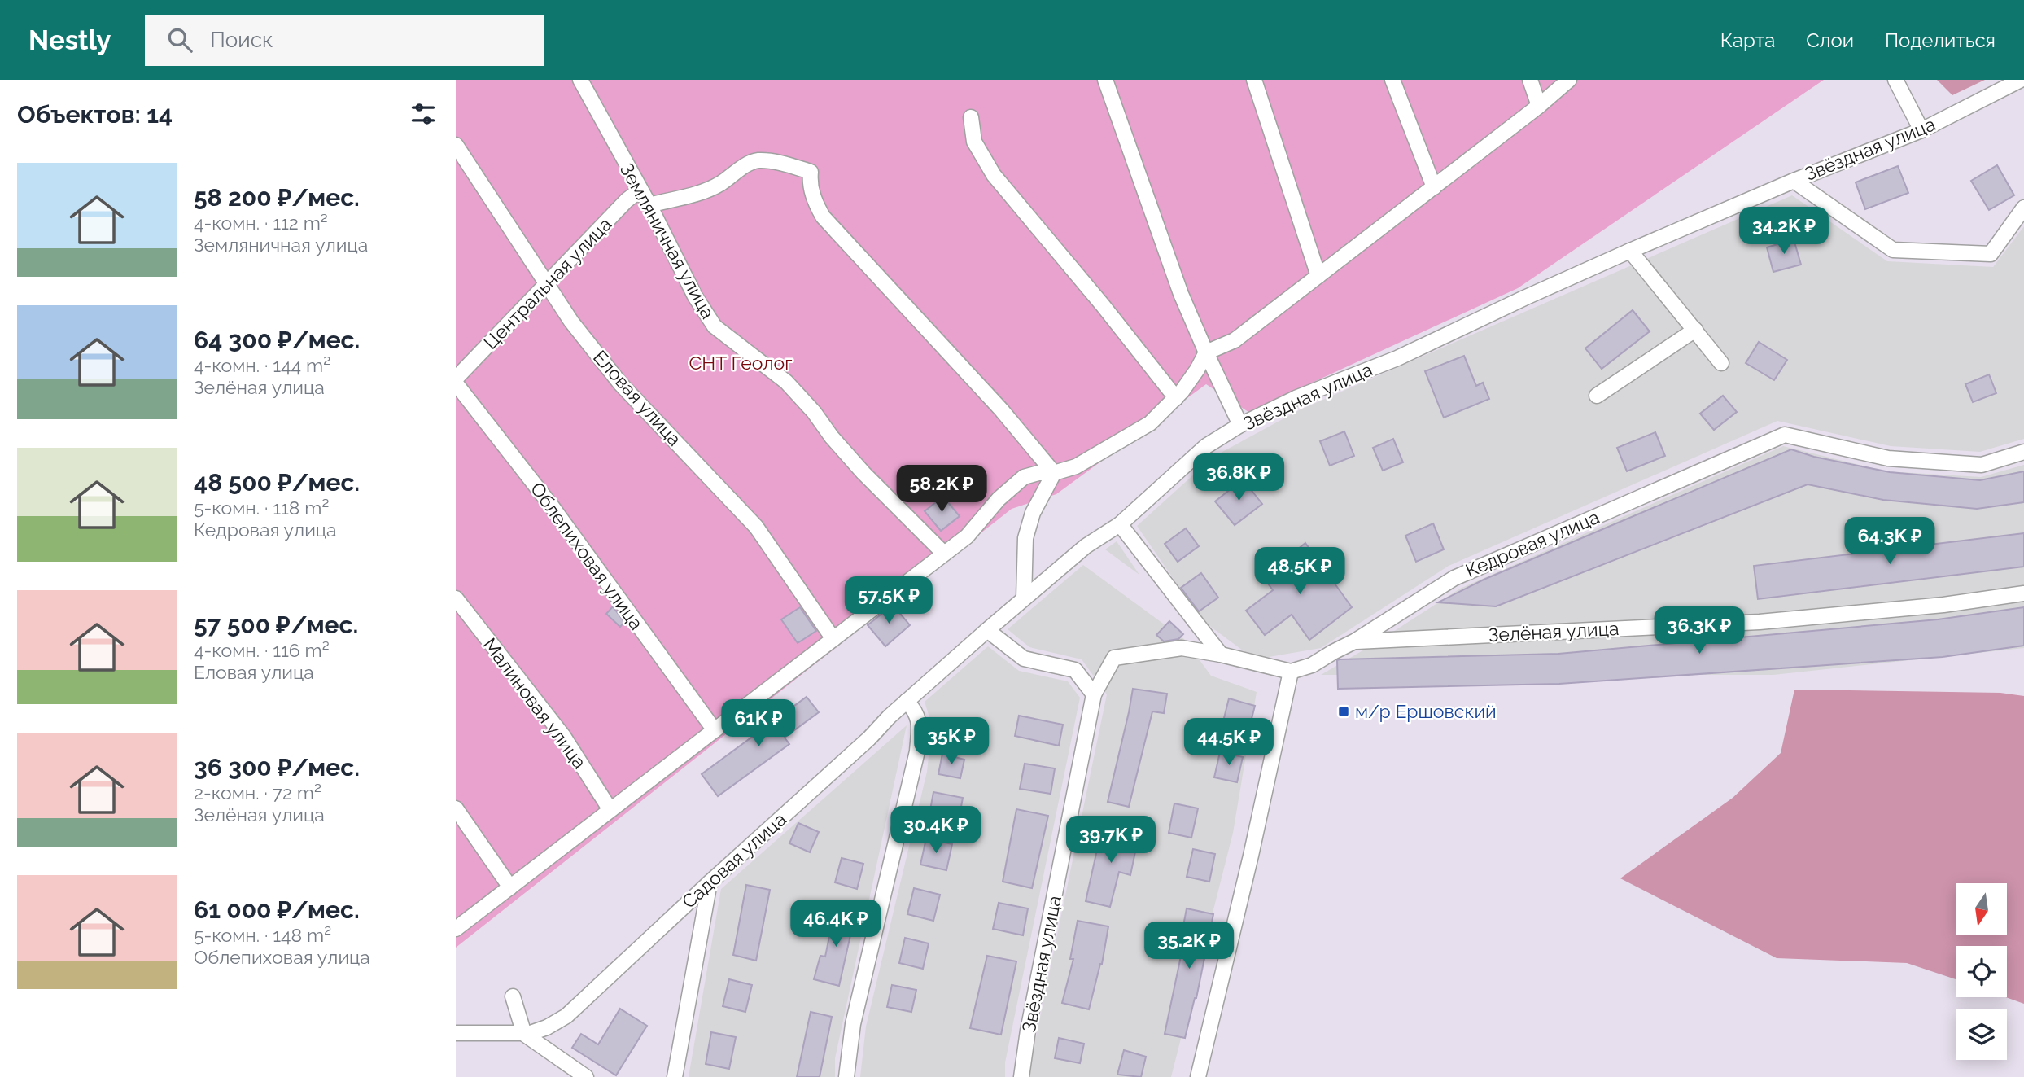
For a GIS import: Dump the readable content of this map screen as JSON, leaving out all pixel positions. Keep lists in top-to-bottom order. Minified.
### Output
{"streets":{"street":["Звёздная улица","Земляничная улица","Центральная улица","Еловая улица","Кедровая улица","Облепиховая улица","Зелёная улица","Малиновая улица","Садовая улица"]},"crossings":[["Звёздная улица","Садовая улица"],["Земляничная улица","Центральная улица"],["Центральная улица","Еловая улица"],["Кедровая улица","Зелёная улица"]],"parks":["СНТ Геолог"],"places":{"transit":["м/р Ершовский"]},"north":"bottom","page":{"header":"Nestly","search":"Поиск","nav":["Карта","Слои","Поделиться"],"heading":"Объектов: 14","list":[{"name":"58 200 ₽/мес.","note":"4-комн. · 112 m² · Земляничная улица"},{"name":"64 300 ₽/мес.","note":"4-комн. · 144 m² · Зелёная улица"},{"name":"48 500 ₽/мес.","note":"5-комн. · 118 m² · Кедровая улица"},{"name":"57 500 ₽/мес.","note":"4-комн. · 116 m² · Еловая улица"},{"name":"36 300 ₽/мес.","note":"2-комн. · 72 m² · Зелёная улица"},{"name":"61 000 ₽/мес.","note":"5-комн. · 148 m² · Облепиховая улица"}],"price":["34.2K ₽","36.8K ₽","58.2K ₽","64.3K ₽","48.5K ₽","57.5K ₽","36.3K ₽","61K ₽","35K ₽","44.5K ₽","30.4K ₽","39.7K ₽","46.4K ₽","35.2K ₽"]}}
